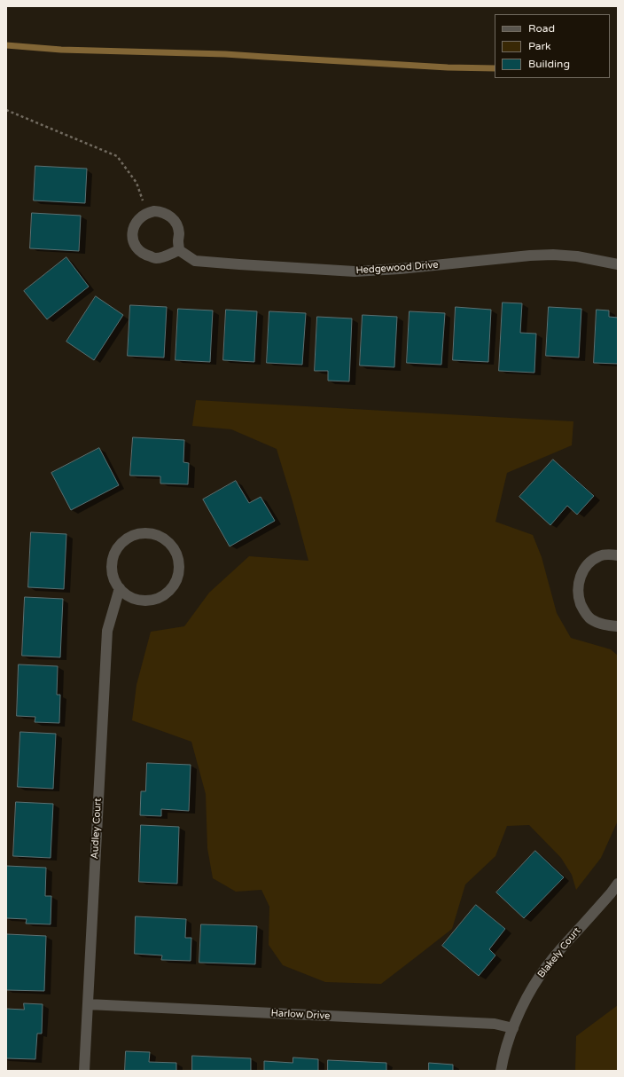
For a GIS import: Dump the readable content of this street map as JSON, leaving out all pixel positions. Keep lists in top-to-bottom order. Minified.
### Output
{"streets":{"street":["Hedgewood Drive","Audley Court","Blakely Court","Harlow Drive"]},"crossings":[["Audley Court","Harlow Drive"],["Blakely Court","Harlow Drive"]],"legend":["Road","Park","Building"]}
